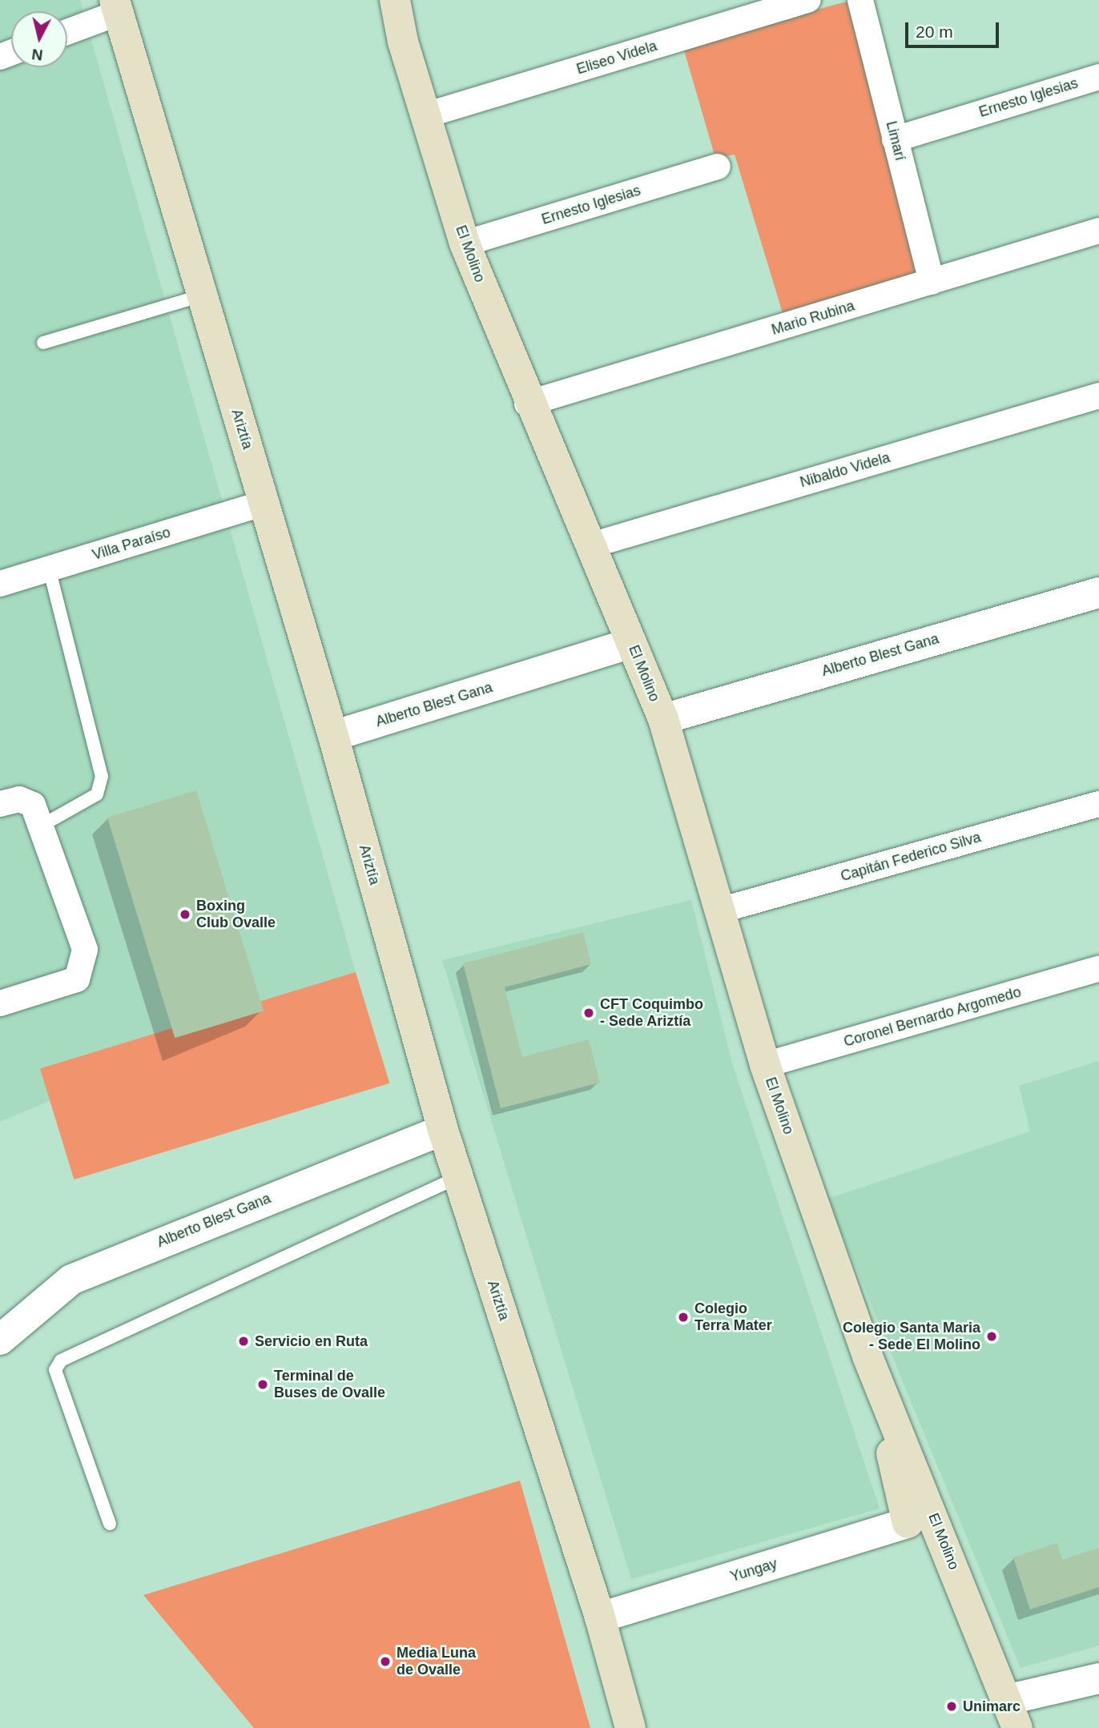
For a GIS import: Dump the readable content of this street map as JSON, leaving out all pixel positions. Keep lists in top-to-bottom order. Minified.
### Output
{"streets":{"main road":["El Molino","Ariztía"],"street":["Eliseo Videla","Ernesto Iglesias","Limarí","Mario Rubina","Nibaldo Videla","Villa Paraíso","Alberto Blest Gana","Capitán Federico Silva","Coronel Bernardo Argomedo","Yungay"]},"crossings":[["Eliseo Videla","El Molino"],["Ernesto Iglesias","Limarí"],["Ernesto Iglesias","El Molino"],["Limarí","Mario Rubina"],["El Molino","Mario Rubina"],["El Molino","Nibaldo Videla"],["El Molino","Alberto Blest Gana"],["El Molino","Capitán Federico Silva"],["El Molino","Coronel Bernardo Argomedo"],["El Molino","Yungay"],["Ariztía","Villa Paraíso"],["Ariztía","Alberto Blest Gana"],["Ariztía","Yungay"]],"places":["Boxing Club Ovalle","CFT Coquimbo - Sede Ariztía","Colegio Terra Mater","Colegio Santa Maria - Sede El Molino","Servicio en Ruta","Terminal de Buses de Ovalle","Media Luna de Ovalle","Unimarc"],"scale_bar":"20 m","north":"bottom"}
